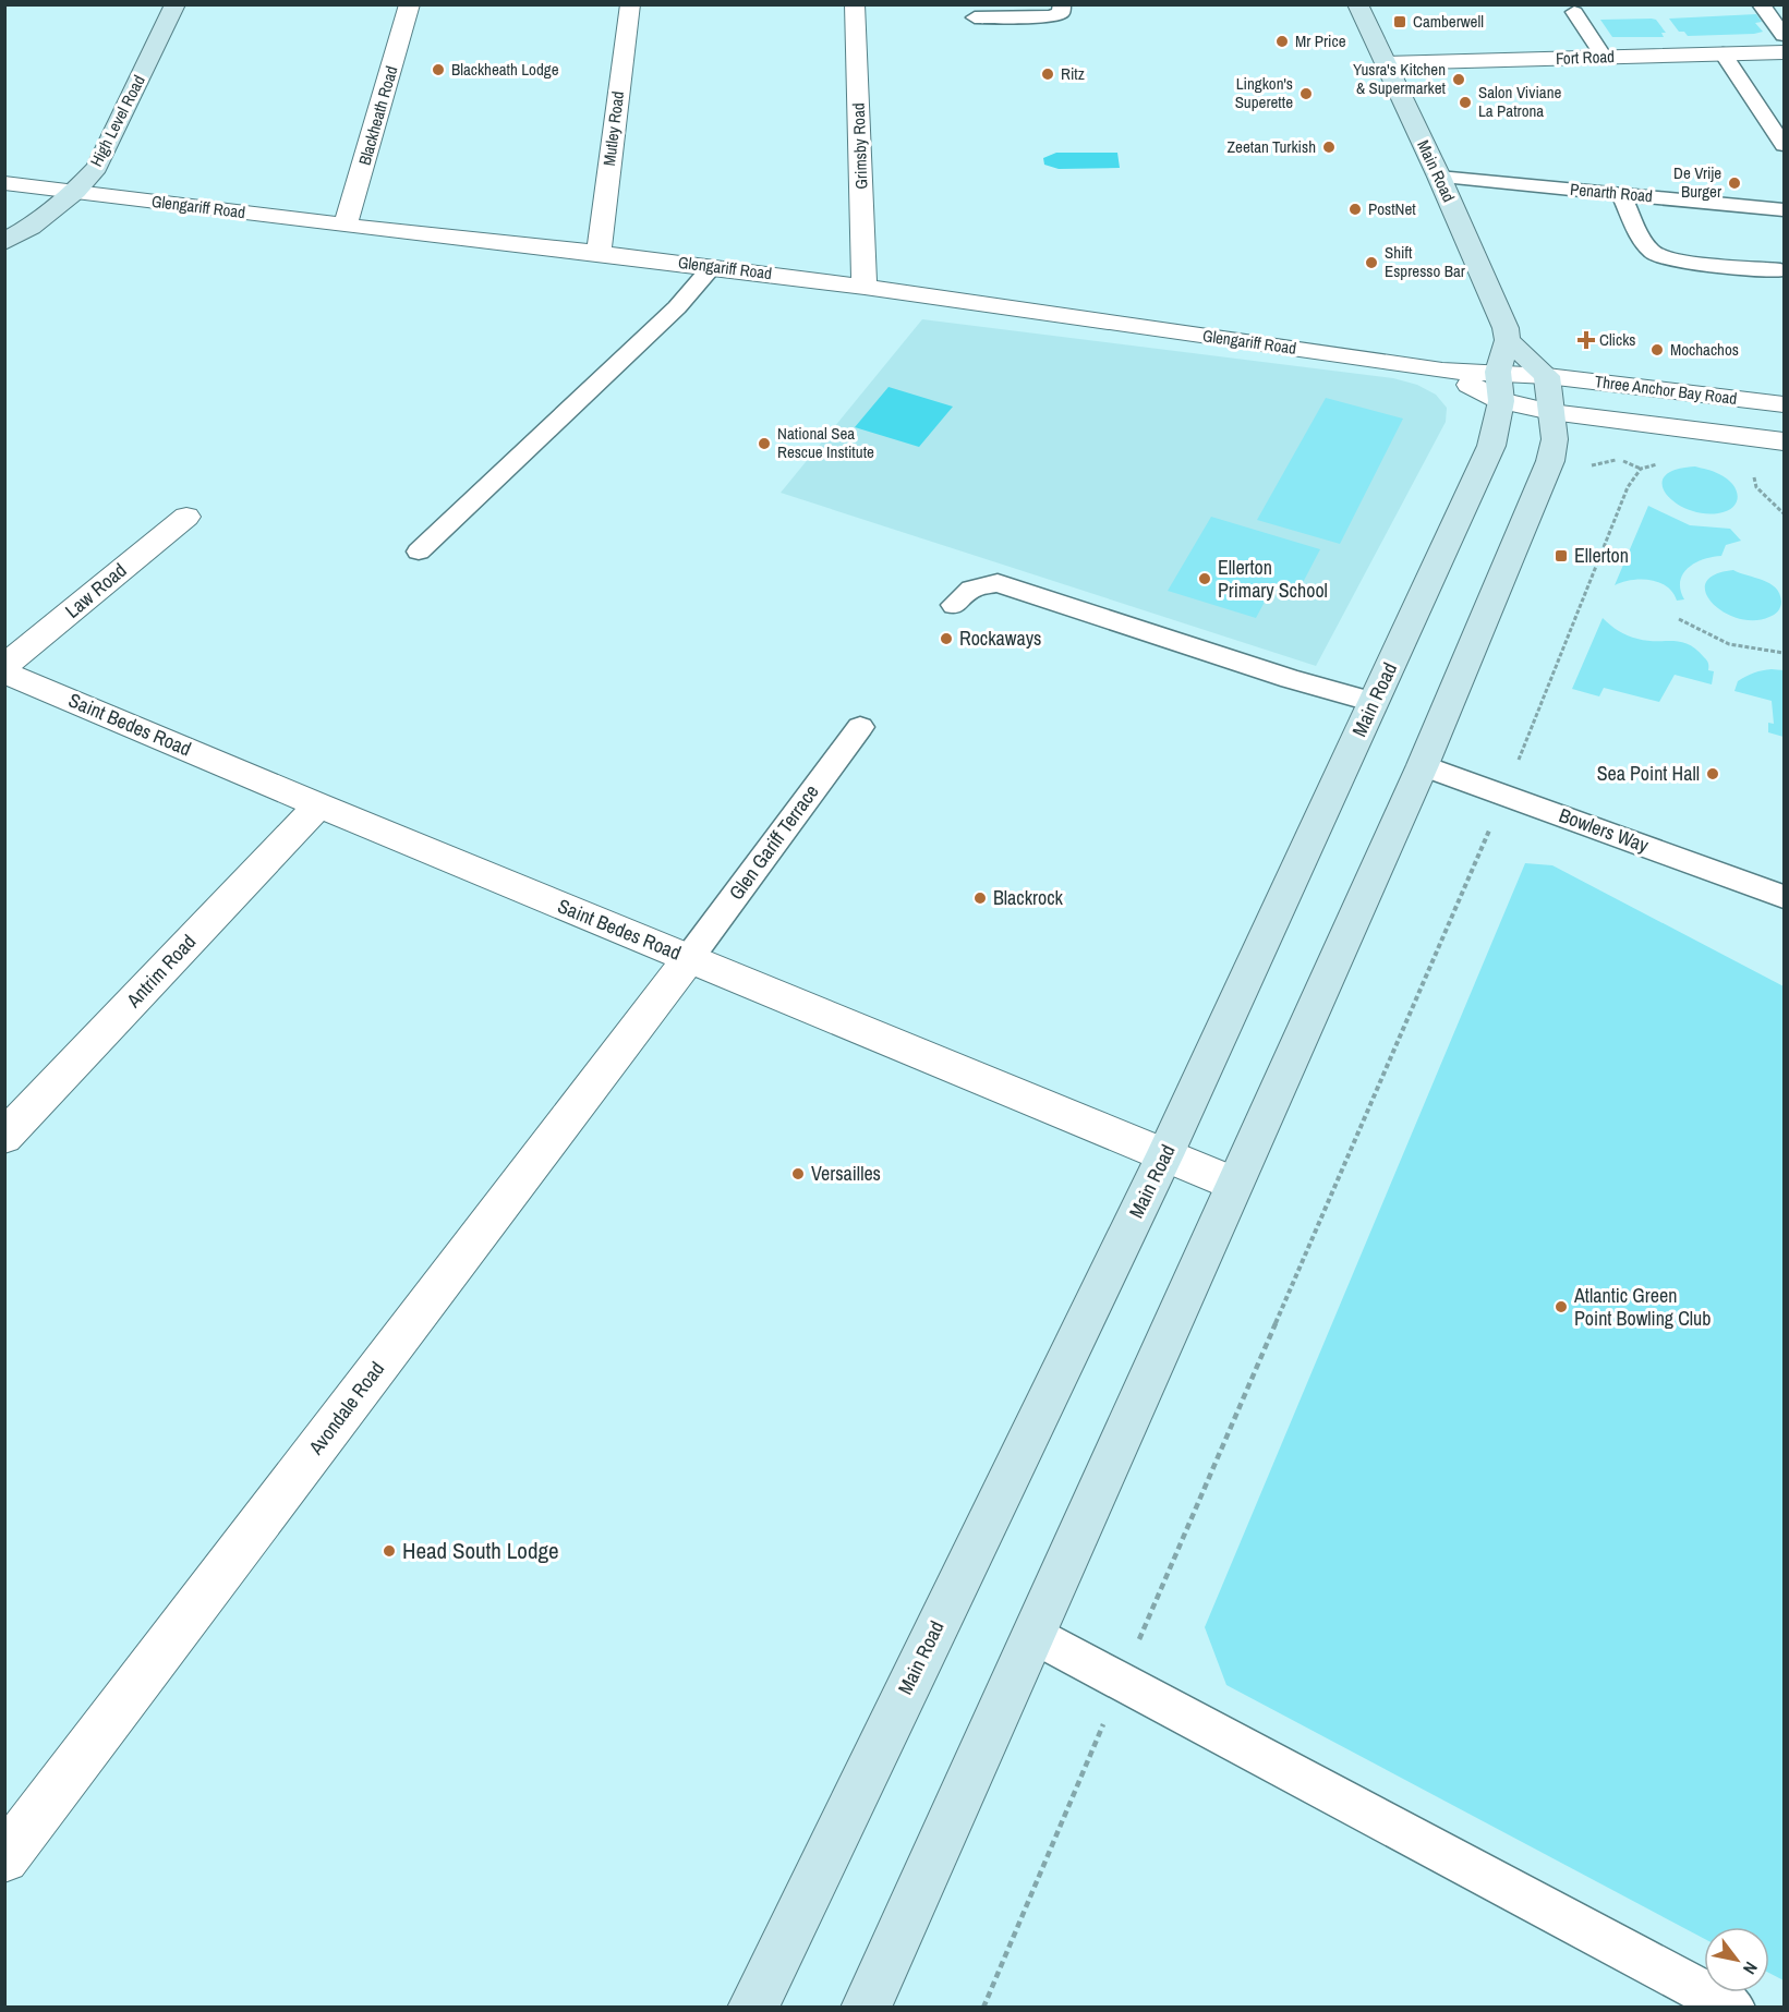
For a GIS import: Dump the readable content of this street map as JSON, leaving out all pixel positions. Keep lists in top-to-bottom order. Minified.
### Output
{"streets":{"main road":["High Level Road","Main Road"],"street":["Fort Road","Blackheath Road","Mutley Road","Grimsby Road","Glengariff Road","Three Anchor Bay Road","Law Road","Saint Bedes Road","Antrim Road","Avondale Road"],"lane":["Penarth Road","Bowlers Way","Glen Gariff Terrace"]},"crossings":[["Fort Road","Main Road"],["Blackheath Road","Glengariff Road"],["High Level Road","Glengariff Road"],["Mutley Road","Glengariff Road"],["Grimsby Road","Glengariff Road"],["Main Road","Penarth Road"],["Main Road","Glengariff Road"],["Main Road","Three Anchor Bay Road"],["Main Road","Saint Bedes Road"],["Glengariff Road","Three Anchor Bay Road"],["Saint Bedes Road","Glen Gariff Terrace"],["Saint Bedes Road","Antrim Road"],["Saint Bedes Road","Avondale Road"],["Glen Gariff Terrace","Avondale Road"]],"places":{"transit":["Camberwell","Ellerton"],"other":["Mr Price","Blackheath Lodge","Ritz","Yusra's Kitchen & Supermarket","Lingkon's Superette","Salon Viviane La Patrona","Zeetan Turkish","De Vrije Burger","PostNet","Shift Espresso Bar","Mochachos","National Sea Rescue Institute","Ellerton Primary School","Rockaways","Sea Point Hall","Blackrock","Versailles","Atlantic Green Point Bowling Club","Head South Lodge"],"health":["Clicks"]},"north":"bottom right"}
